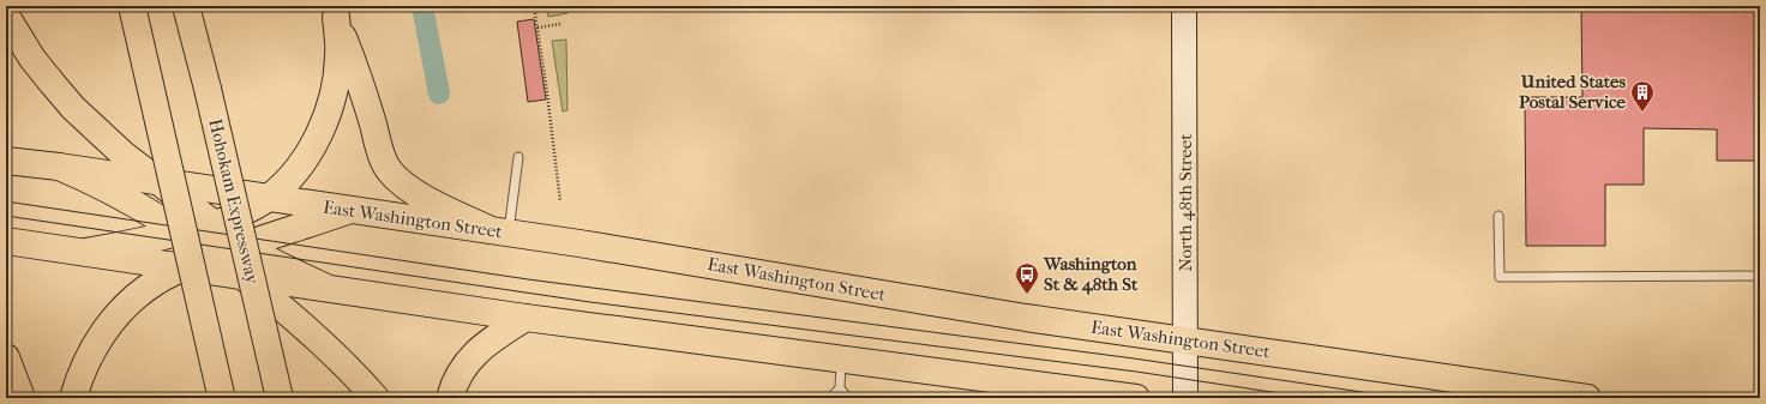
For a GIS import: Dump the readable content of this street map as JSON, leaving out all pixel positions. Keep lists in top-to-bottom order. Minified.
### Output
{"streets":{"main road":["Hohokam Expressway","East Washington Street"],"street":["North 48th Street"]},"crossings":[["North 48th Street","East Washington Street"]],"places":{"building":["United States Postal Service"],"bus stop":["Washington St & 48th St"]}}
